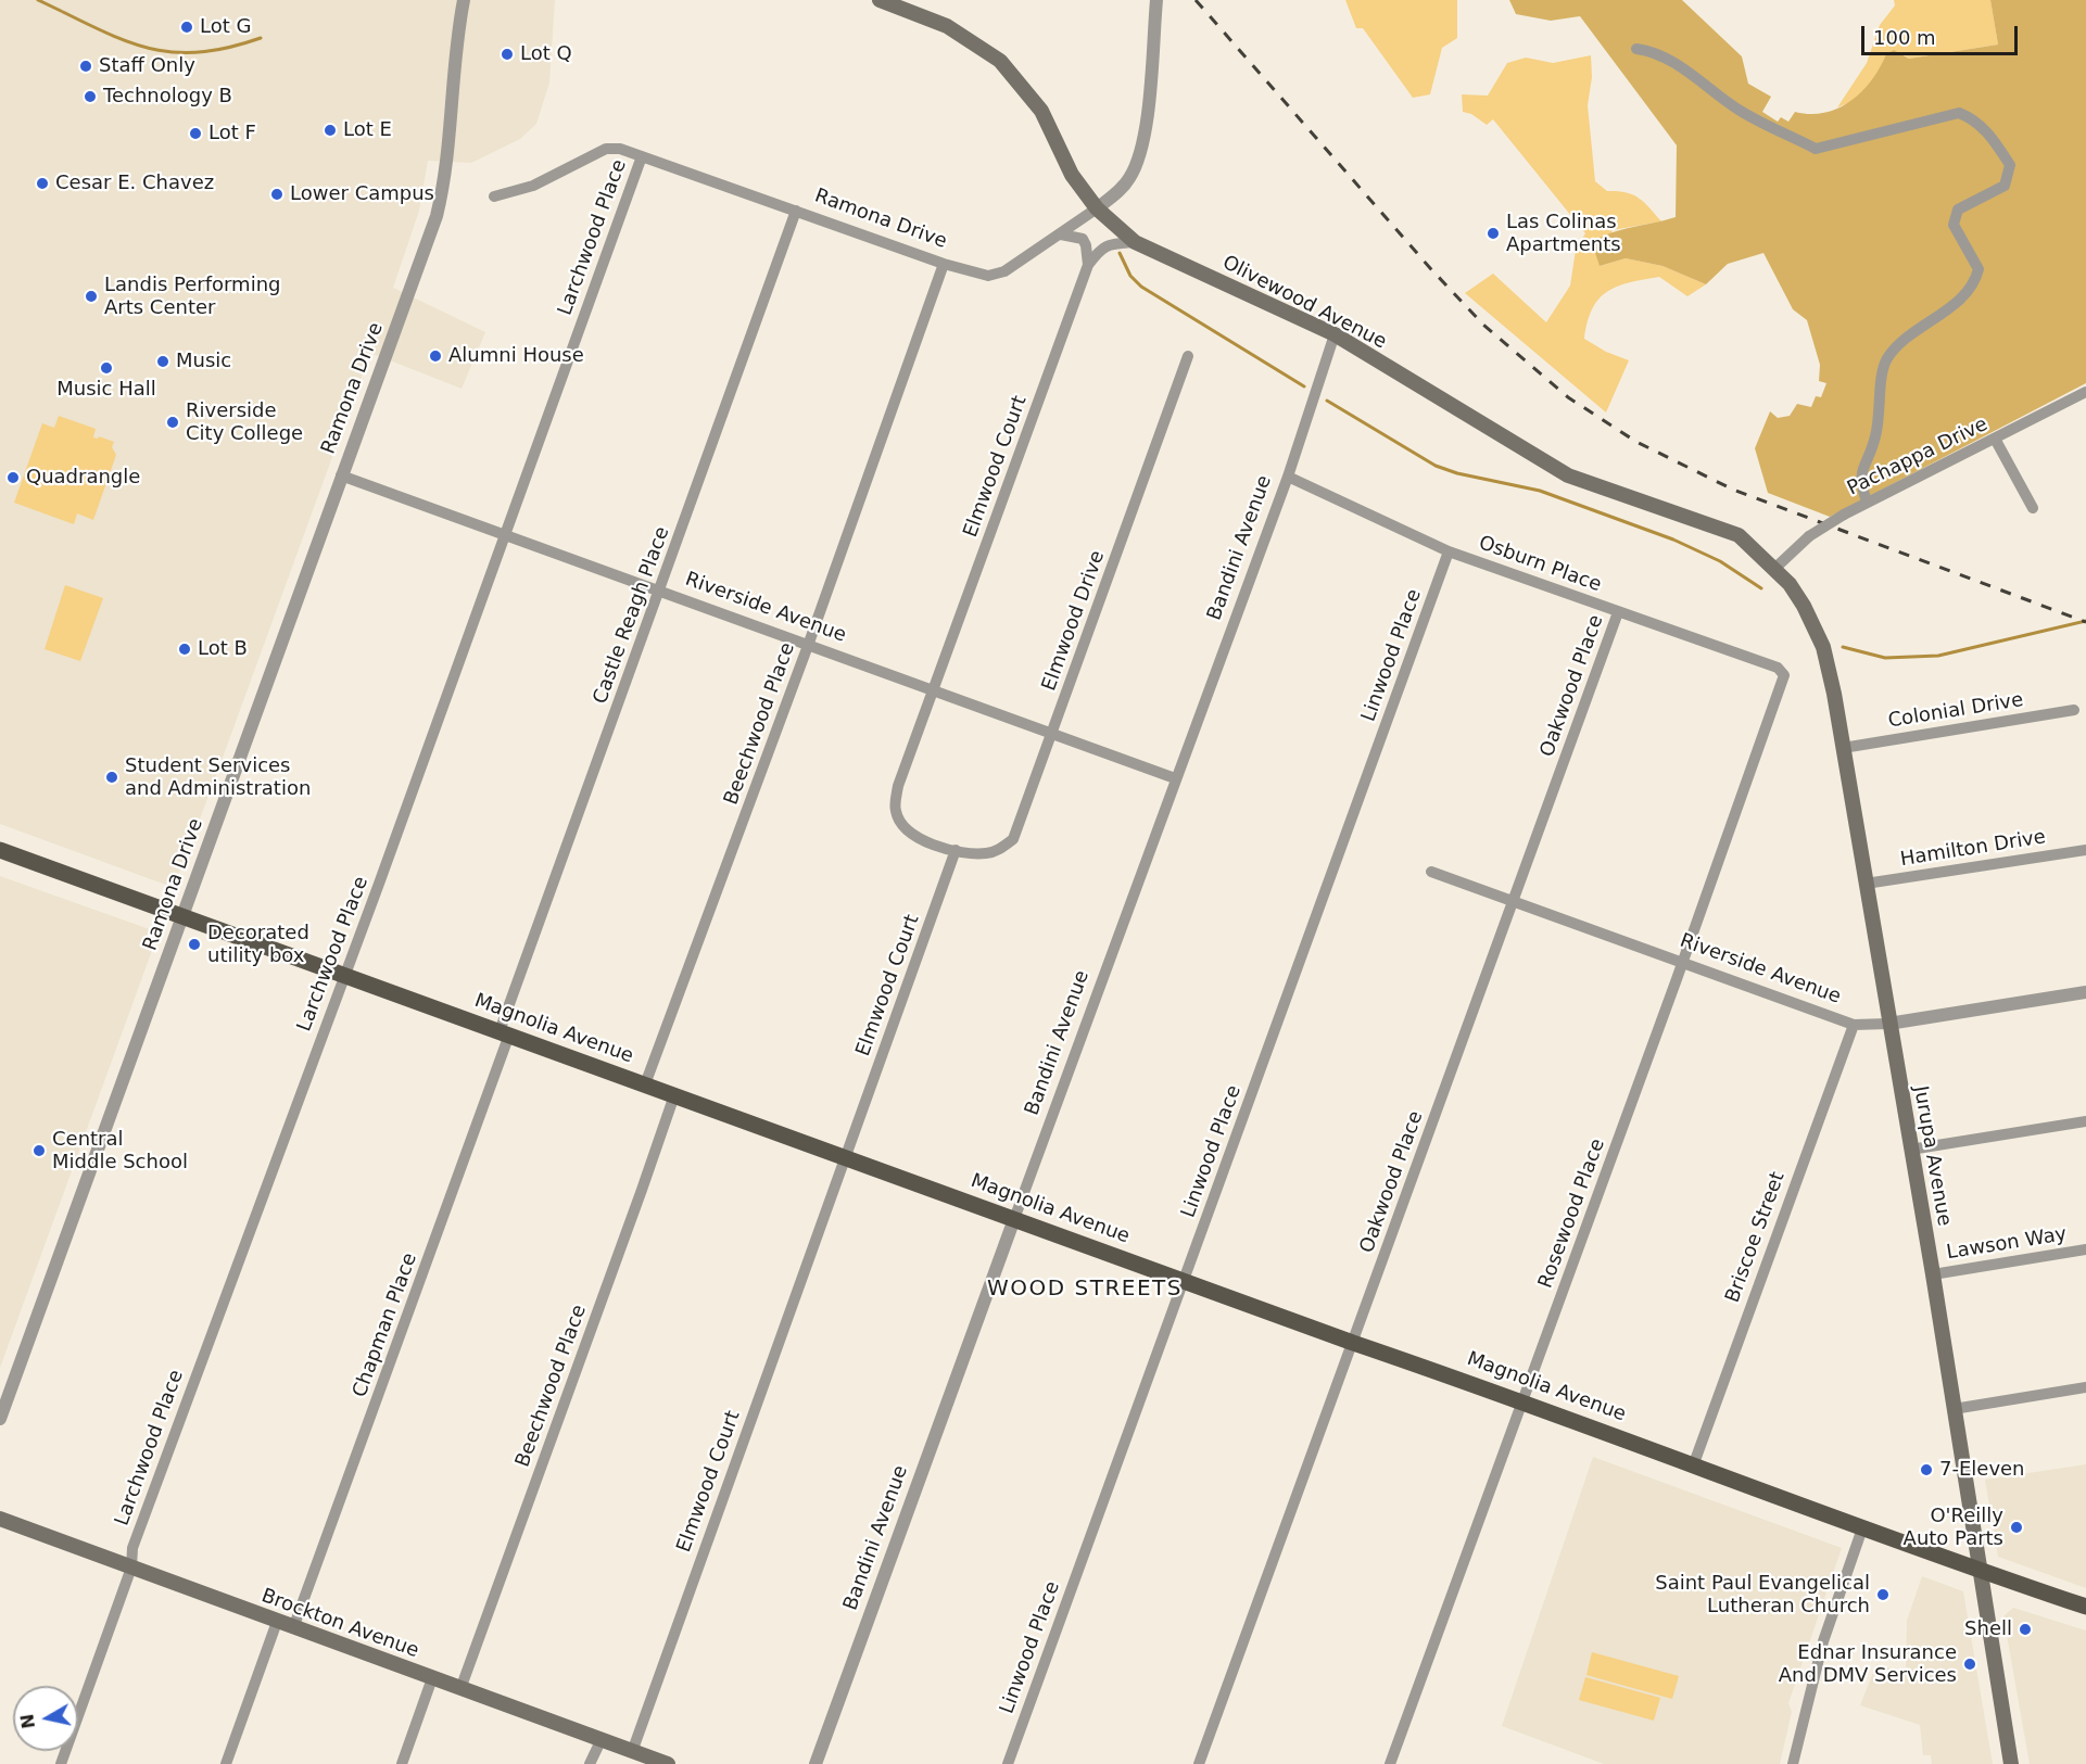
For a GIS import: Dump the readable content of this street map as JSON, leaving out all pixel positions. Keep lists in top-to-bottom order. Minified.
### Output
{"streets":{"main road":["Olivewood Avenue","Magnolia Avenue","Jurupa Avenue","Brockton Avenue"],"street":["Ramona Drive","Larchwood Place","Pachappa Drive","Elmwood Court","Bandini Avenue","Osburn Place","Riverside Avenue","Castle Reagh Place","Elmwood Drive","Linwood Place","Oakwood Place","Colonial Drive","Beechwood Place","Hamilton Drive","Rosewood Place","Briscoe Street","Lawson Way","Chapman Place"]},"crossings":[["Ramona Drive","Larchwood Place"],["Ramona Drive","Olivewood Avenue"],["Ramona Drive","Riverside Avenue"],["Ramona Drive","Castle Reagh Place"],["Ramona Drive","Beechwood Place"],["Ramona Drive","Magnolia Avenue"],["Larchwood Place","Riverside Avenue"],["Larchwood Place","Magnolia Avenue"],["Larchwood Place","Brockton Avenue"],["Olivewood Avenue","Pachappa Drive"],["Olivewood Avenue","Bandini Avenue"],["Olivewood Avenue","Jurupa Avenue"],["Pachappa Drive","Jurupa Avenue"],["Elmwood Court","Riverside Avenue"],["Elmwood Court","Elmwood Drive"],["Elmwood Court","Magnolia Avenue"],["Elmwood Court","Brockton Avenue"],["Bandini Avenue","Osburn Place"],["Bandini Avenue","Riverside Avenue"],["Bandini Avenue","Magnolia Avenue"],["Osburn Place","Linwood Place"],["Osburn Place","Oakwood Place"],["Osburn Place","Rosewood Place"],["Riverside Avenue","Castle Reagh Place"],["Riverside Avenue","Elmwood Drive"],["Riverside Avenue","Oakwood Place"],["Riverside Avenue","Beechwood Place"],["Riverside Avenue","Jurupa Avenue"],["Riverside Avenue","Rosewood Place"],["Riverside Avenue","Briscoe Street"],["Castle Reagh Place","Magnolia Avenue"],["Castle Reagh Place","Chapman Place"],["Linwood Place","Magnolia Avenue"],["Oakwood Place","Magnolia Avenue"],["Colonial Drive","Jurupa Avenue"],["Beechwood Place","Magnolia Avenue"],["Beechwood Place","Brockton Avenue"],["Hamilton Drive","Jurupa Avenue"],["Magnolia Avenue","Jurupa Avenue"],["Magnolia Avenue","Rosewood Place"],["Magnolia Avenue","Briscoe Street"],["Magnolia Avenue","Chapman Place"],["Jurupa Avenue","Lawson Way"],["Chapman Place","Brockton Avenue"]],"districts":["WOOD STREETS"],"places":["Lot G","Lot Q","Staff Only","Technology B","Lot E","Lot F","Cesar E. Chavez","Lower Campus","Las Colinas Apartments","Landis Performing Arts Center","Alumni House","Music","Music Hall","Riverside City College","Quadrangle","Lot B","Student Services and Administration","Decorated utility box","Central Middle School","7-Eleven","O'Reilly Auto Parts","Saint Paul Evangelical Lutheran Church","Shell","Ednar Insurance And DMV Services"],"scale_bar":"100 m","north":"left"}
